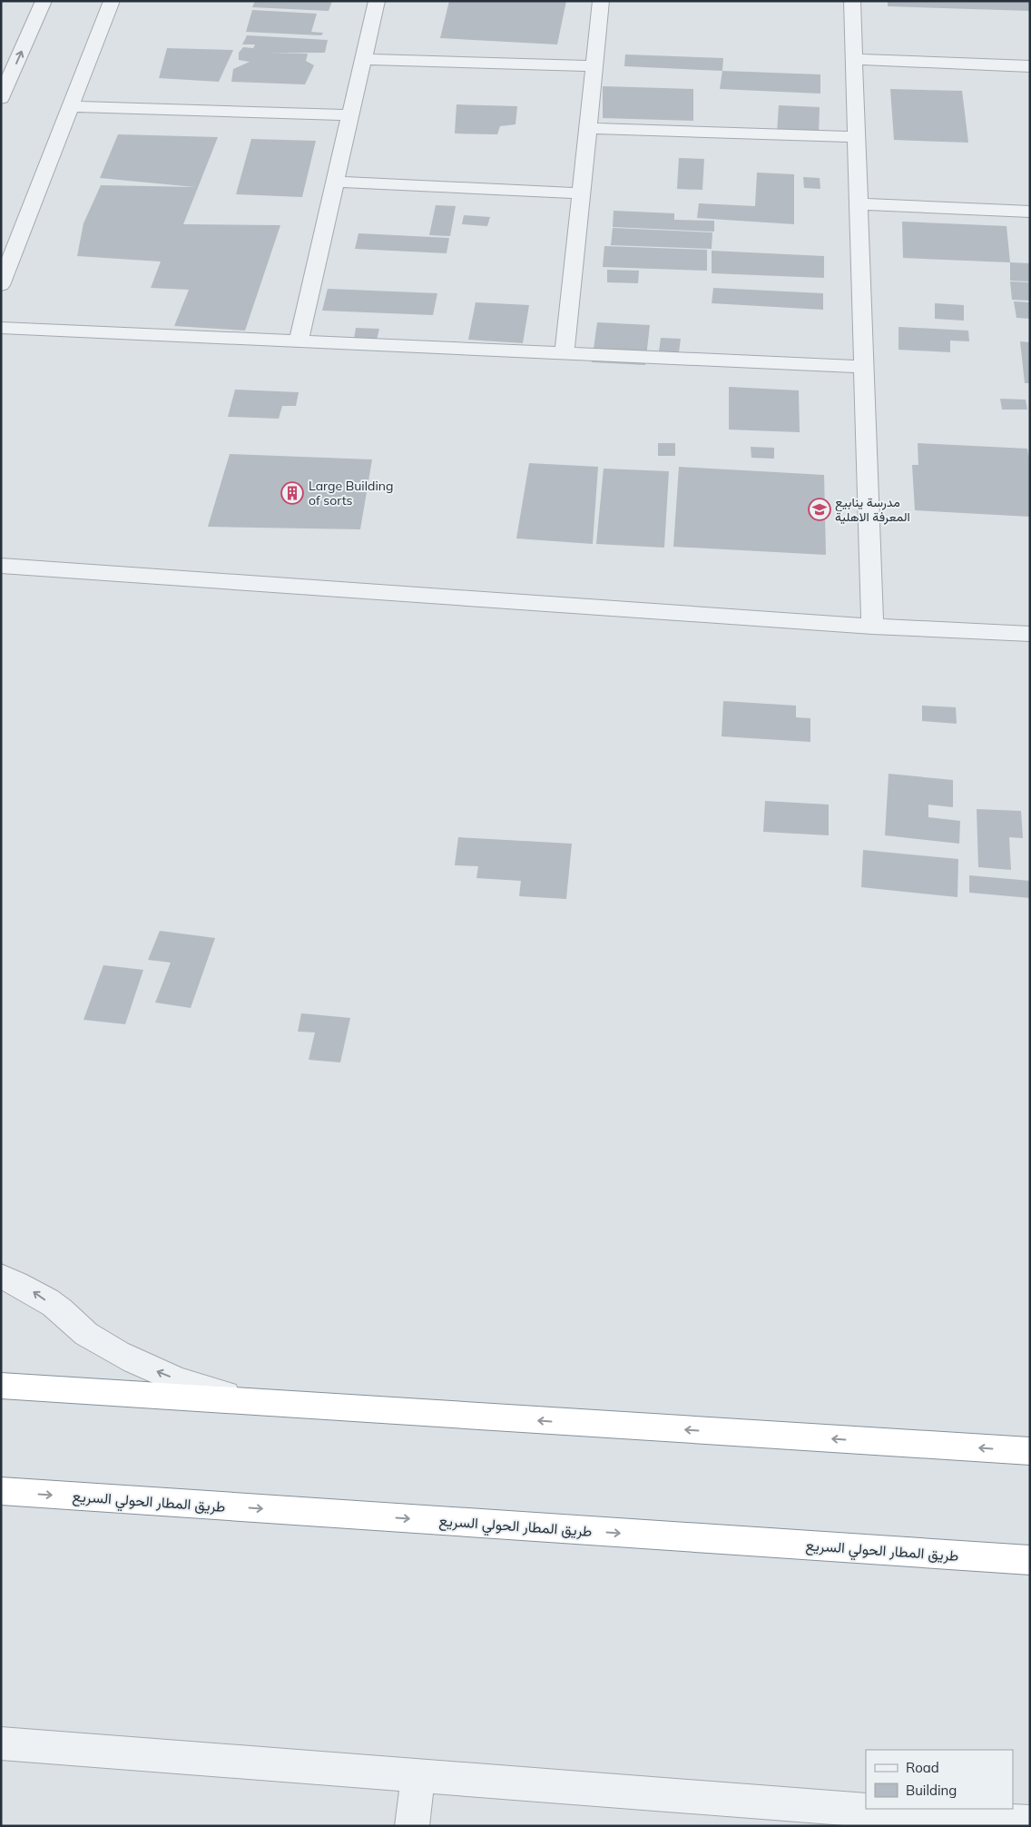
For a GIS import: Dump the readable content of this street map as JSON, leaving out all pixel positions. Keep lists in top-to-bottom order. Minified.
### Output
{"streets":{"highway":["طريق المطار الحولي السريع"]},"places":{"building":["Large Building of sorts"],"school or university":["مدرسة ينابيع المعرفة الاهلية"]},"legend":["Road","Building"]}
